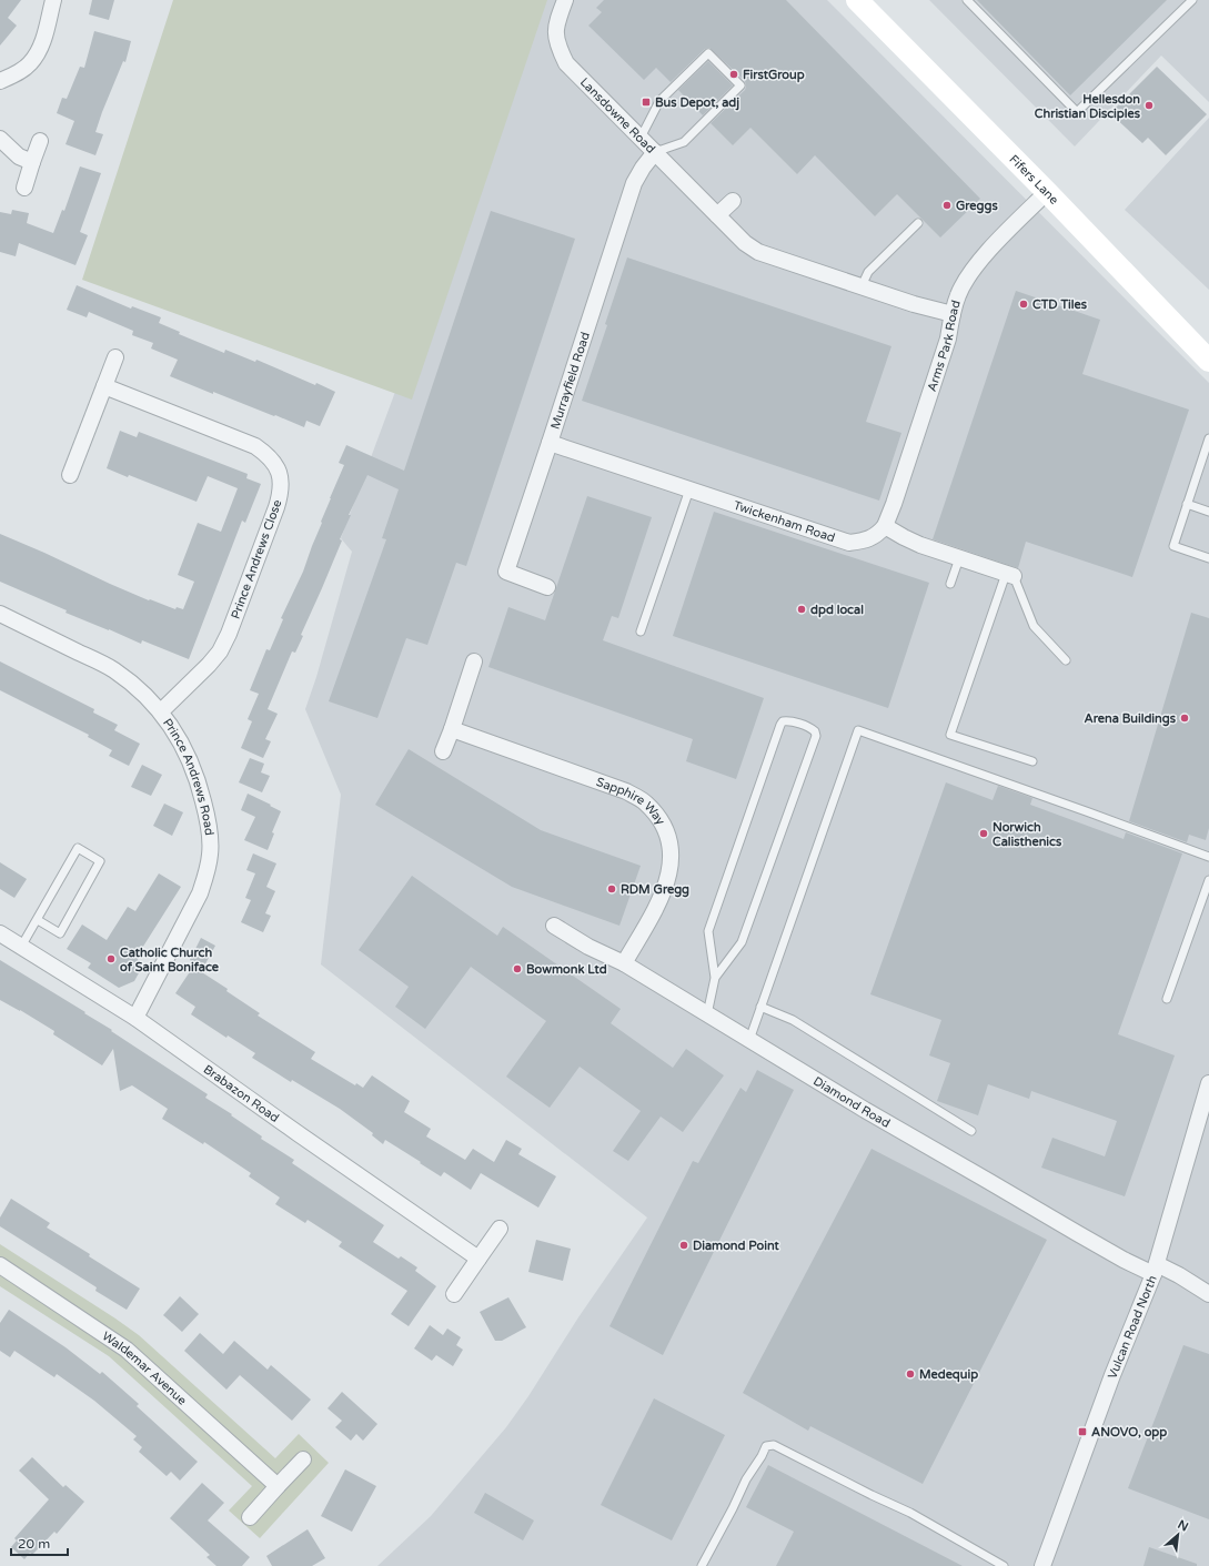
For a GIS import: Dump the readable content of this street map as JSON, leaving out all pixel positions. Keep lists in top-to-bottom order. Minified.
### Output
{"streets":{"street":["Lansdowne Road","Fifers Lane","Arms Park Road","Murrayfield Road","Twickenham Road","Prince Andrews Close","Prince Andrews Road","Sapphire Way","Brabazon Road","Diamond Road","Vulcan Road North","Waldemar Avenue"]},"crossings":[["Lansdowne Road","Arms Park Road"],["Lansdowne Road","Murrayfield Road"],["Fifers Lane","Arms Park Road"],["Arms Park Road","Twickenham Road"],["Murrayfield Road","Twickenham Road"],["Prince Andrews Close","Prince Andrews Road"],["Prince Andrews Road","Brabazon Road"],["Sapphire Way","Diamond Road"],["Diamond Road","Vulcan Road North"]],"places":{"other":["FirstGroup","Hellesdon Christian Disciples","Greggs","CTD Tiles","dpd local","Arena Buildings","Norwich Calisthenics","RDM Gregg","Catholic Church of Saint Boniface","Bowmonk Ltd","Diamond Point","Medequip"],"transit":["Bus Depot, adj","ANOVO, opp"]},"scale_bar":"20 m","north":"top right"}
